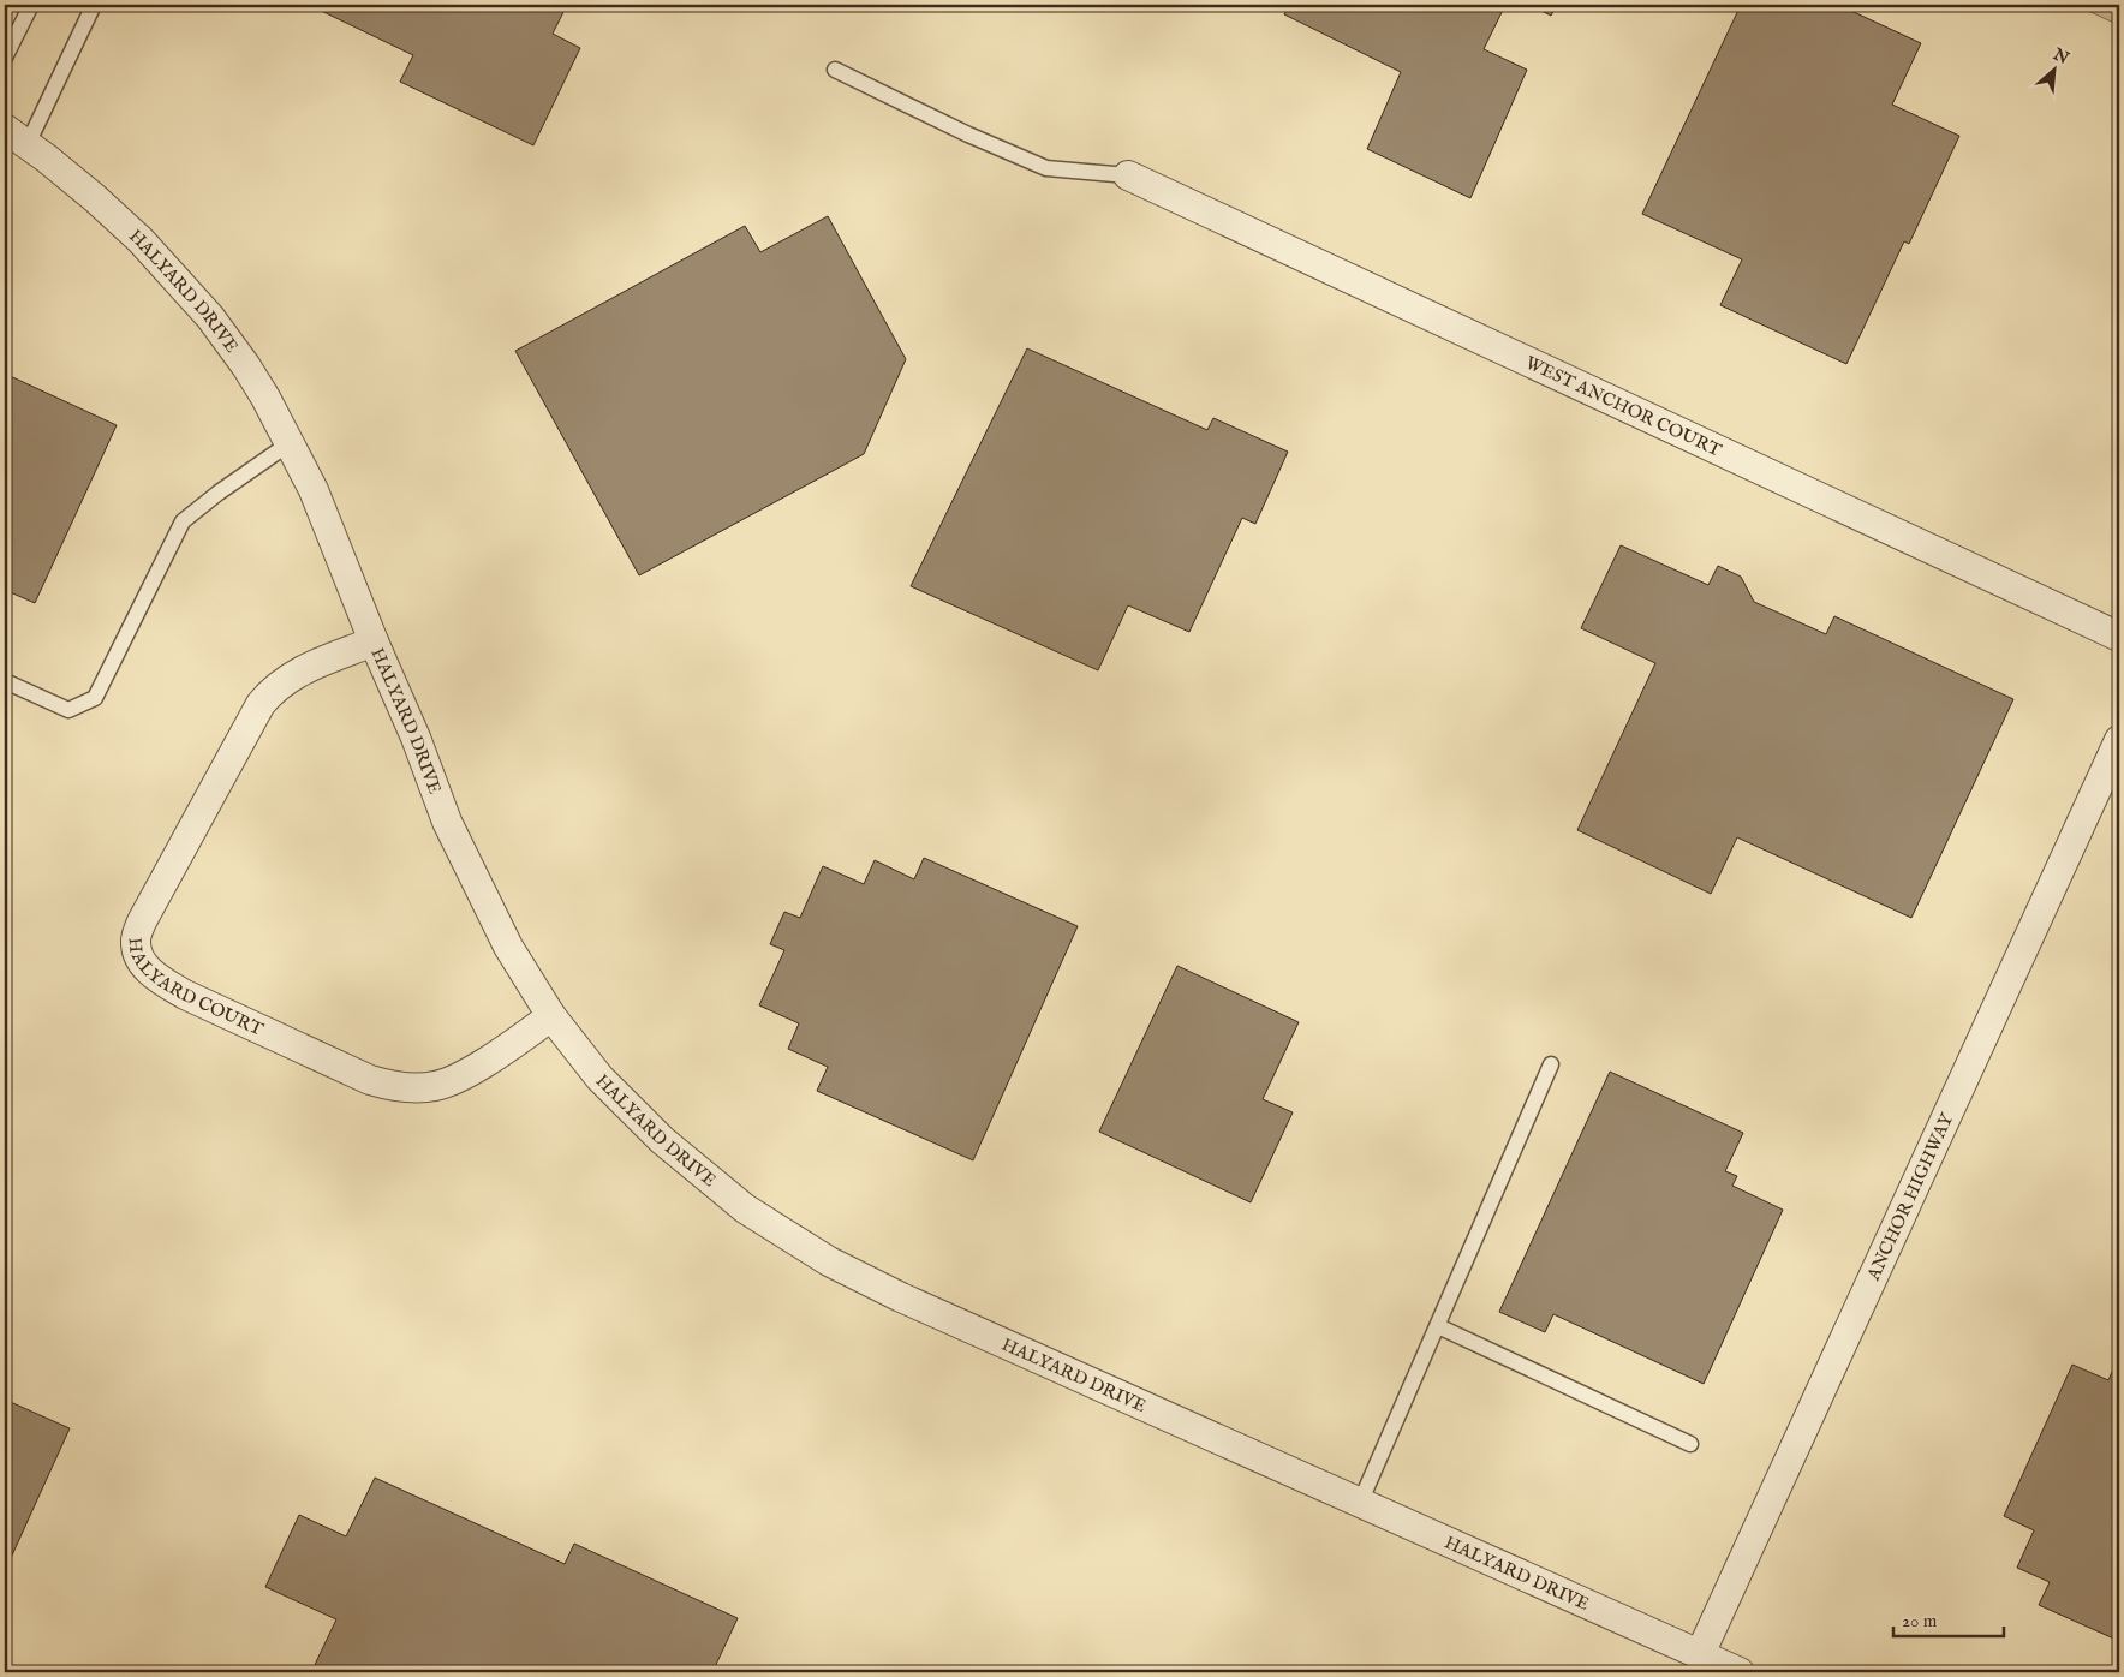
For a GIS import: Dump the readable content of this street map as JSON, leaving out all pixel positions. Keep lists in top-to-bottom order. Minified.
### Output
{"streets":{"street":["HALYARD DRIVE","WEST ANCHOR COURT","HALYARD COURT","ANCHOR HIGHWAY"]},"crossings":[["HALYARD DRIVE","HALYARD COURT"],["HALYARD DRIVE","ANCHOR HIGHWAY"]],"scale_bar":"20 m","north":"top right"}
